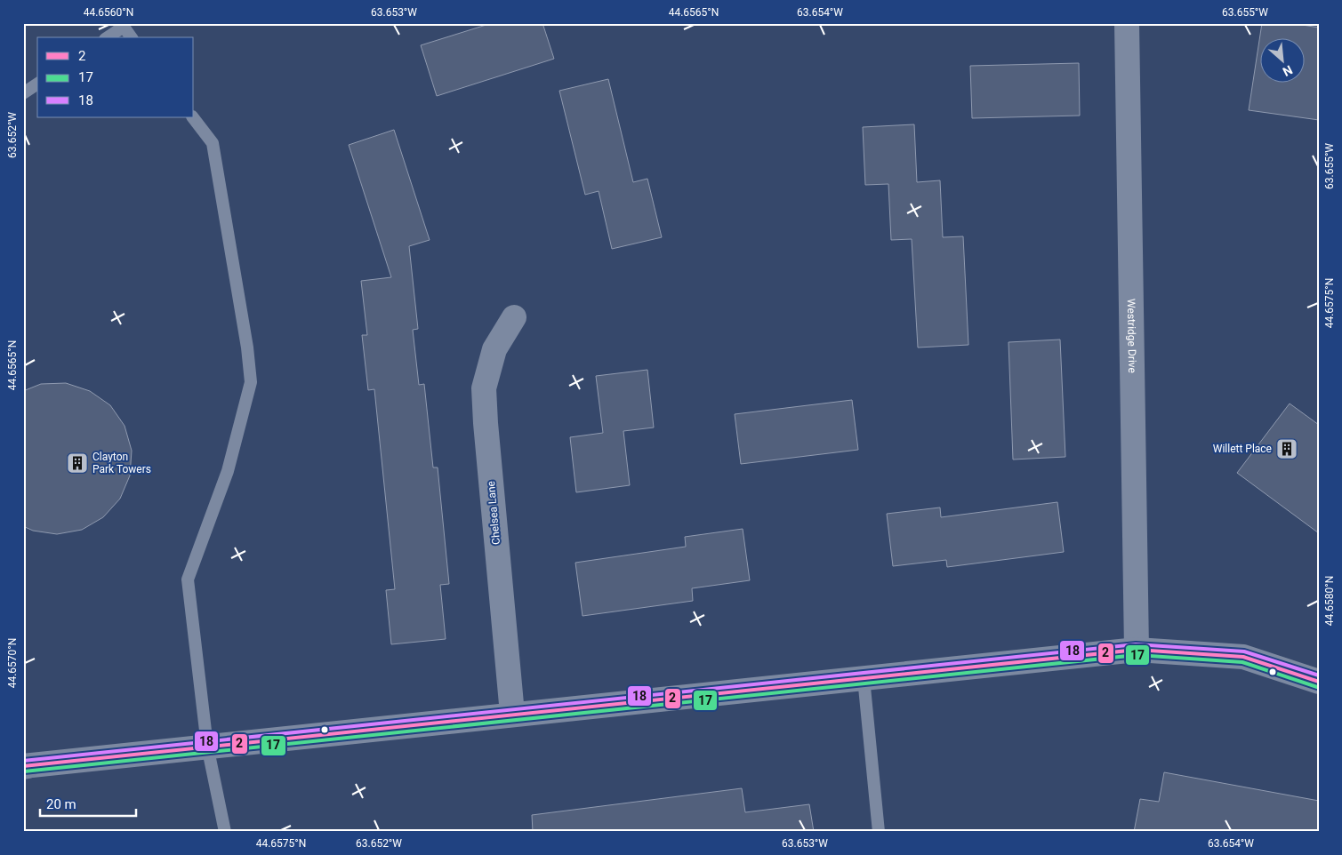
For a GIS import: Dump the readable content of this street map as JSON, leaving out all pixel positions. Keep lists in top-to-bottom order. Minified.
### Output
{"streets":{"street":["Westridge Drive","Chelsea Lane"]},"places":{"building":["Willett Place","Clayton Park Towers"]},"lines":["transit line 18","transit line 2","transit line 17"],"legend":["2","17","18"],"scale_bar":"20 m","north":"bottom right","coordinates":["44.6560°N","63.653°W","44.6565°N","63.654°W","63.655°W","63.652°W","44.6575°N","44.6580°N","44.6570°N"]}
